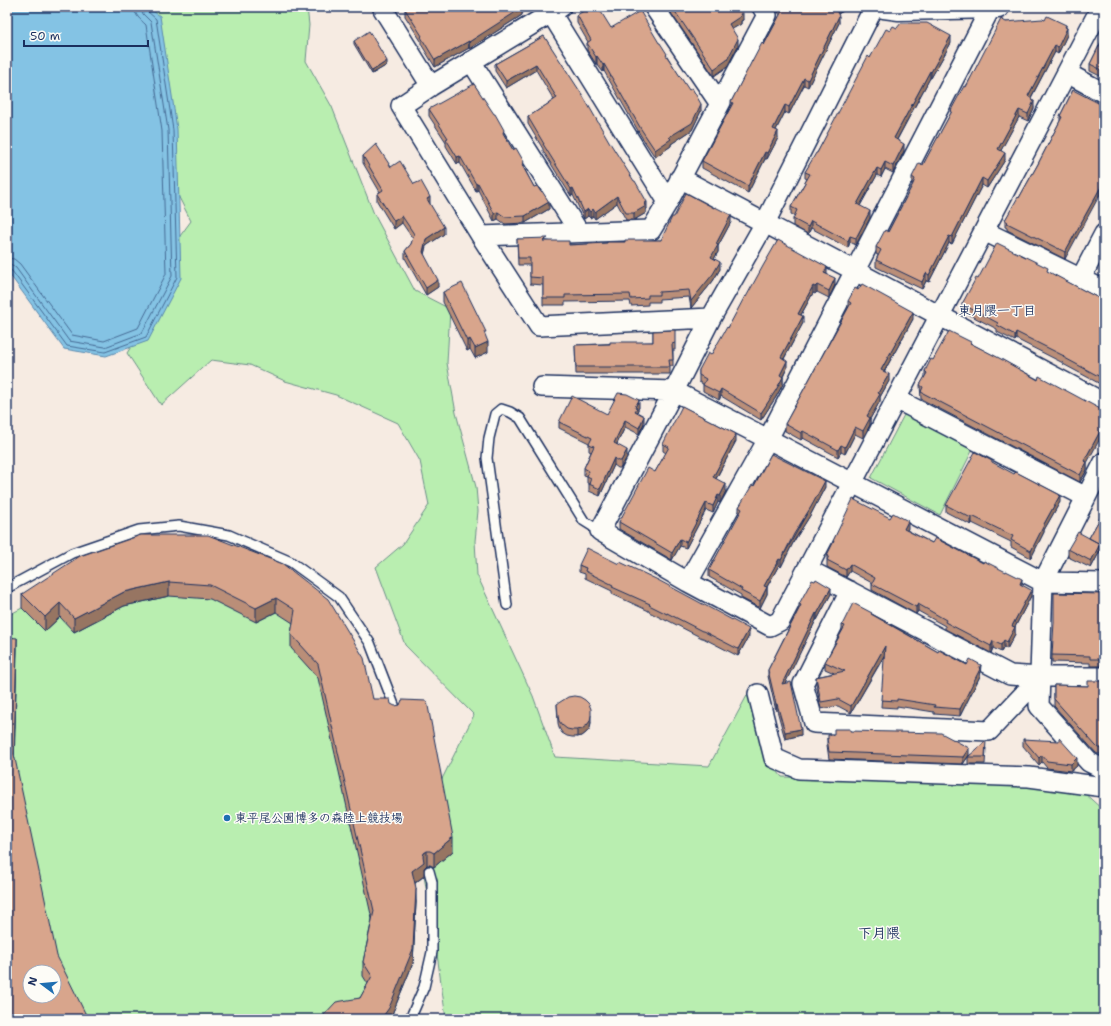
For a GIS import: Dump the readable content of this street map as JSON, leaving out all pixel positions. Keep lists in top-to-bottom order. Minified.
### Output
{"districts":["東月隈一丁目","下月隈"],"places":["東平尾公園博多の森陸上競技場"],"scale_bar":"50 m","north":"left"}
